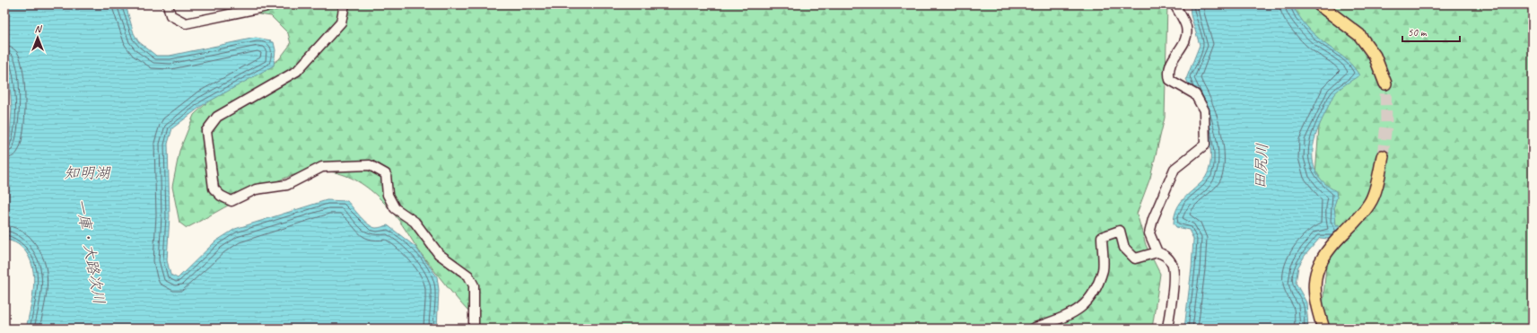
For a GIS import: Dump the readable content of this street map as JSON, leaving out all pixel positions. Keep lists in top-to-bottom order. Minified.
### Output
{"water":["田尻川","知明湖","一庫・大路次川"],"scale_bar":"50 m","north":"top"}
